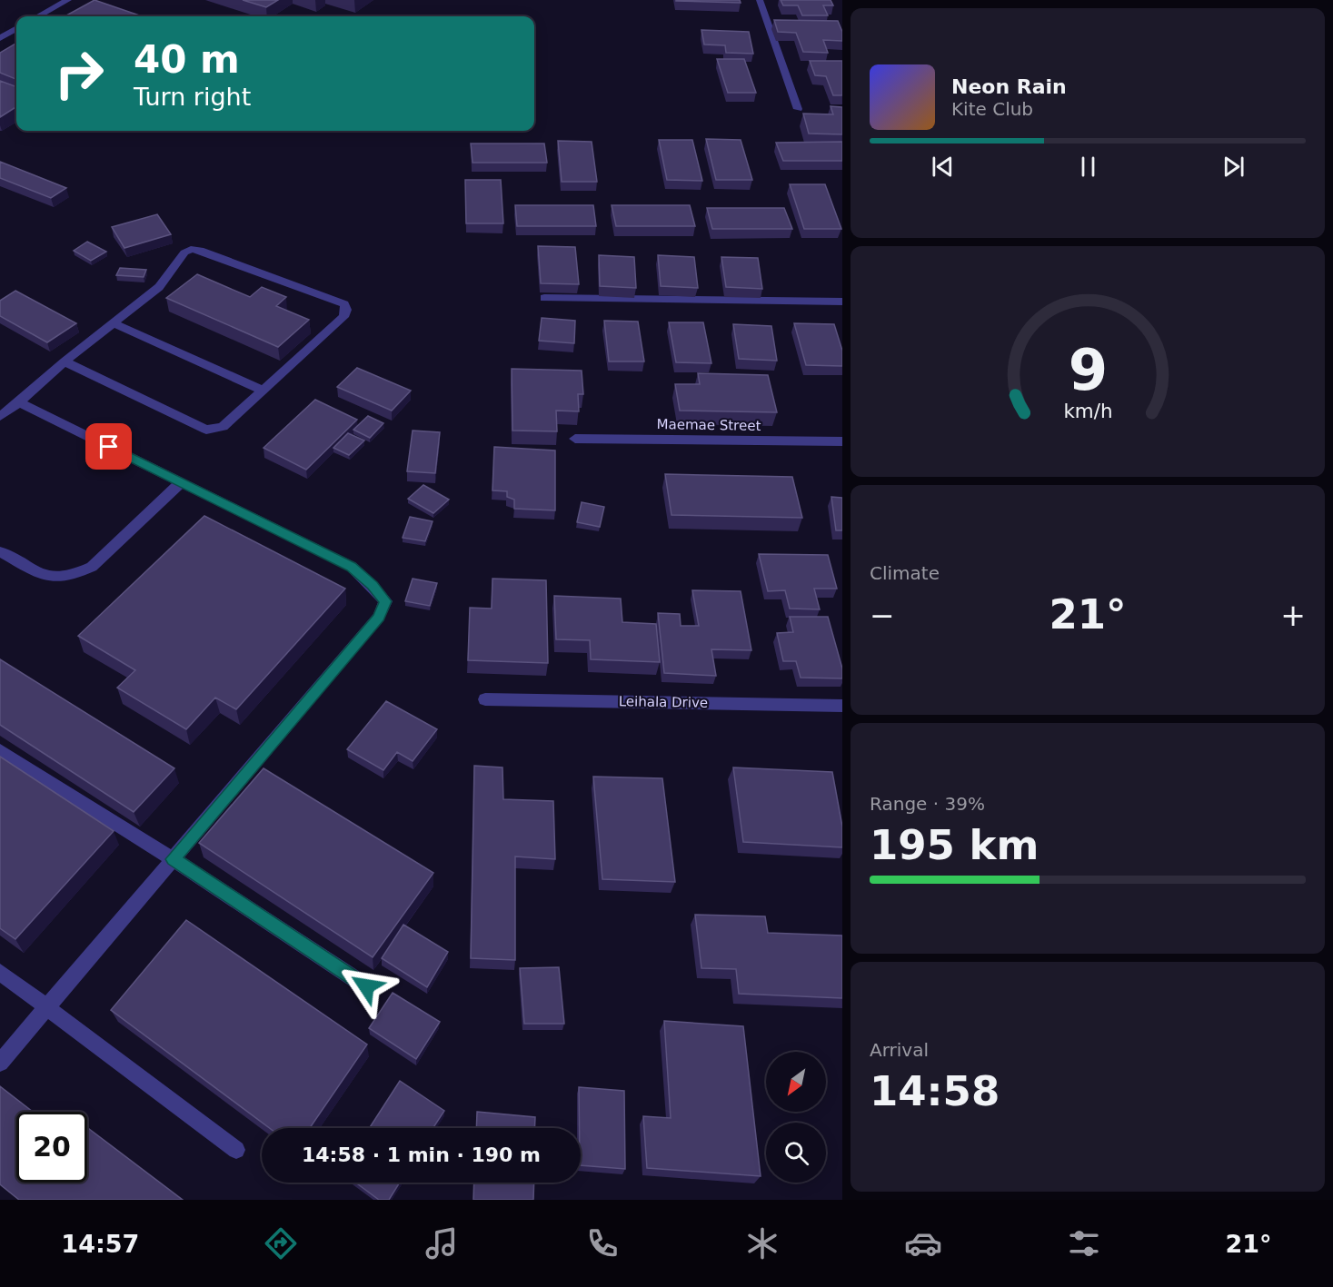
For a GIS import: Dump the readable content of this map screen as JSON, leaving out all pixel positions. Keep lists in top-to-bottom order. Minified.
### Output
{"streets":{"street":["Maemae Street","Leihala Drive"]},"north":"bottom left","page":{"turn":["40 m","Turn right"],"song":["Neon Rain","Kite Club"],"tile":["Climate",["Range · 39%","195 km"],["Arrival","14:58"]],"heat":["−","21°","+"],"limit":"20","trip":"14:58 · 1 min · 190 m","tabs":["14:57","21°"],"gauge":["9","km/h"]}}
